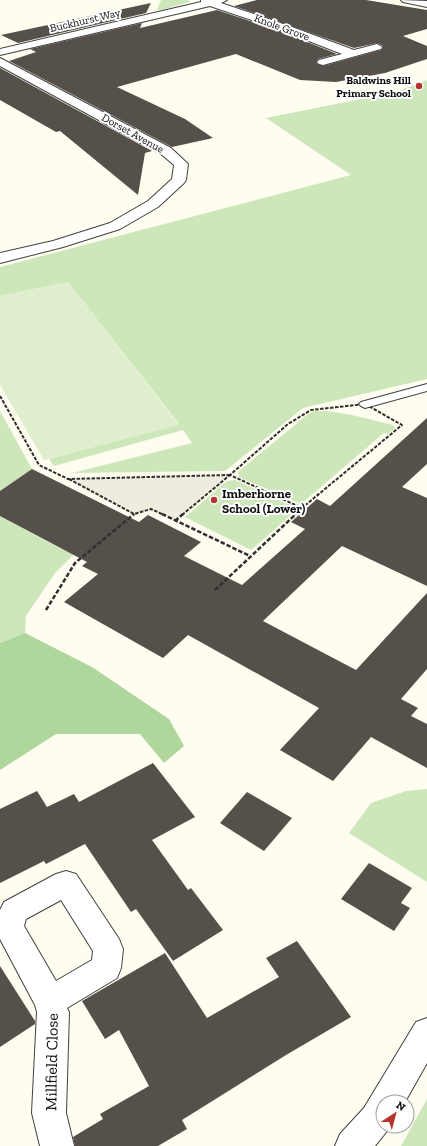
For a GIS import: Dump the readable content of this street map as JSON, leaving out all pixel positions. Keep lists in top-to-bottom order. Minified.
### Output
{"streets":{"street":["Buckhurst Way","Knole Grove","Dorset Avenue","Millfield Close"]},"crossings":[["Buckhurst Way","Knole Grove"]],"places":["Baldwins Hill Primary School","Imberhorne School (Lower)"],"north":"top right"}
